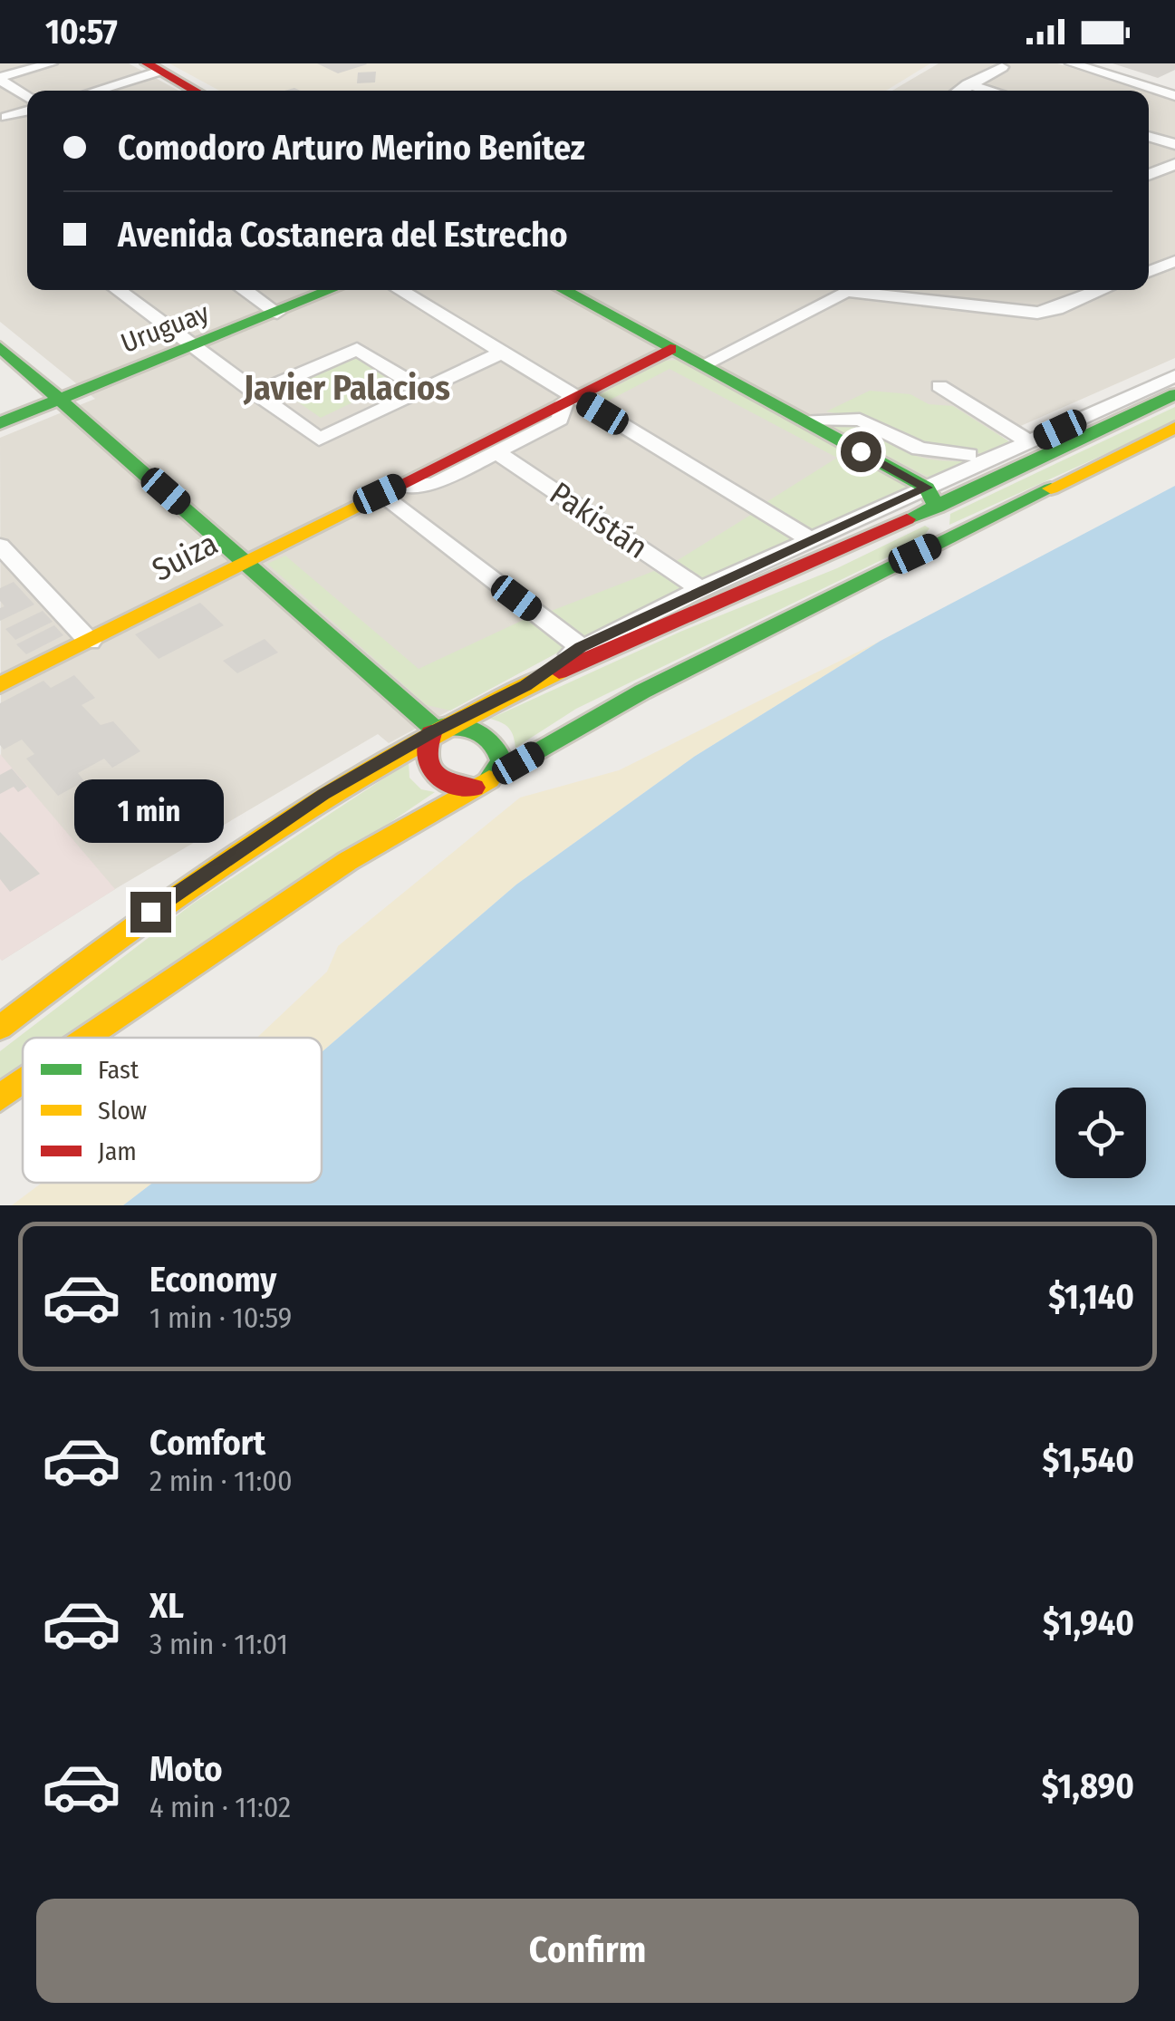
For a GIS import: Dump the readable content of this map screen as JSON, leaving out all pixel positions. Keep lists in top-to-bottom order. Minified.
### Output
{"streets":{"main road":["Uruguay","Suiza"],"street":["Pakistán"]},"crossings":[["Pakistán","Suiza"]],"districts":["Javier Palacios"],"legend":["Fast","Slow","Jam"],"page":{"status":"10:57","banner":["Comodoro Arturo Merino Benítez","Avenida Costanera del Estrecho"],"bubble":"1 min","list":[{"name":"Economy","note":"1 min · 10:59","value":"$1,140"},{"name":"Comfort","note":"2 min · 11:00","value":"$1,540"},{"name":"XL","note":"3 min · 11:01","value":"$1,940"},{"name":"Moto","note":"4 min · 11:02","value":"$1,890"}],"buttons":"Confirm"}}
